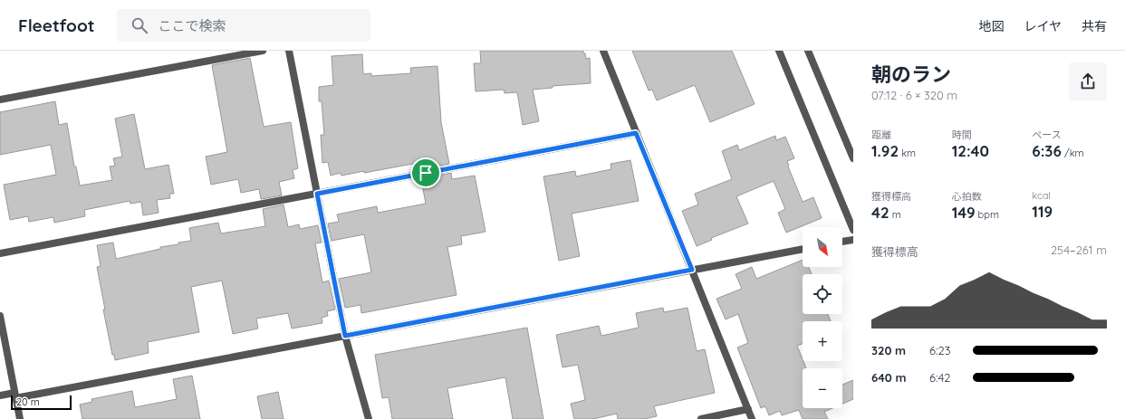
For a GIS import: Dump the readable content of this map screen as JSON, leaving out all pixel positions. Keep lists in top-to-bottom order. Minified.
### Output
{"scale_bar":"20 m","north":"bottom right","page":{"header":"Fleetfoot","search":"ここで検索","nav":["地図","レイヤ","共有"],"heading":["朝のラン","07:12 · 6 × 320 m"],"stats":[["距離","1.92 km"],["時間","12:40"],["ペース","6:36 /km"],["獲得標高","42 m"],["心拍数","149 bpm"],["kcal","119"]],"map_buttons":["+","−"],"chart":["獲得標高","254–261 m"],"list":[{"name":"320 m","note":"6:23"},{"name":"640 m","note":"6:42"}],"scale":"20 m"}}
